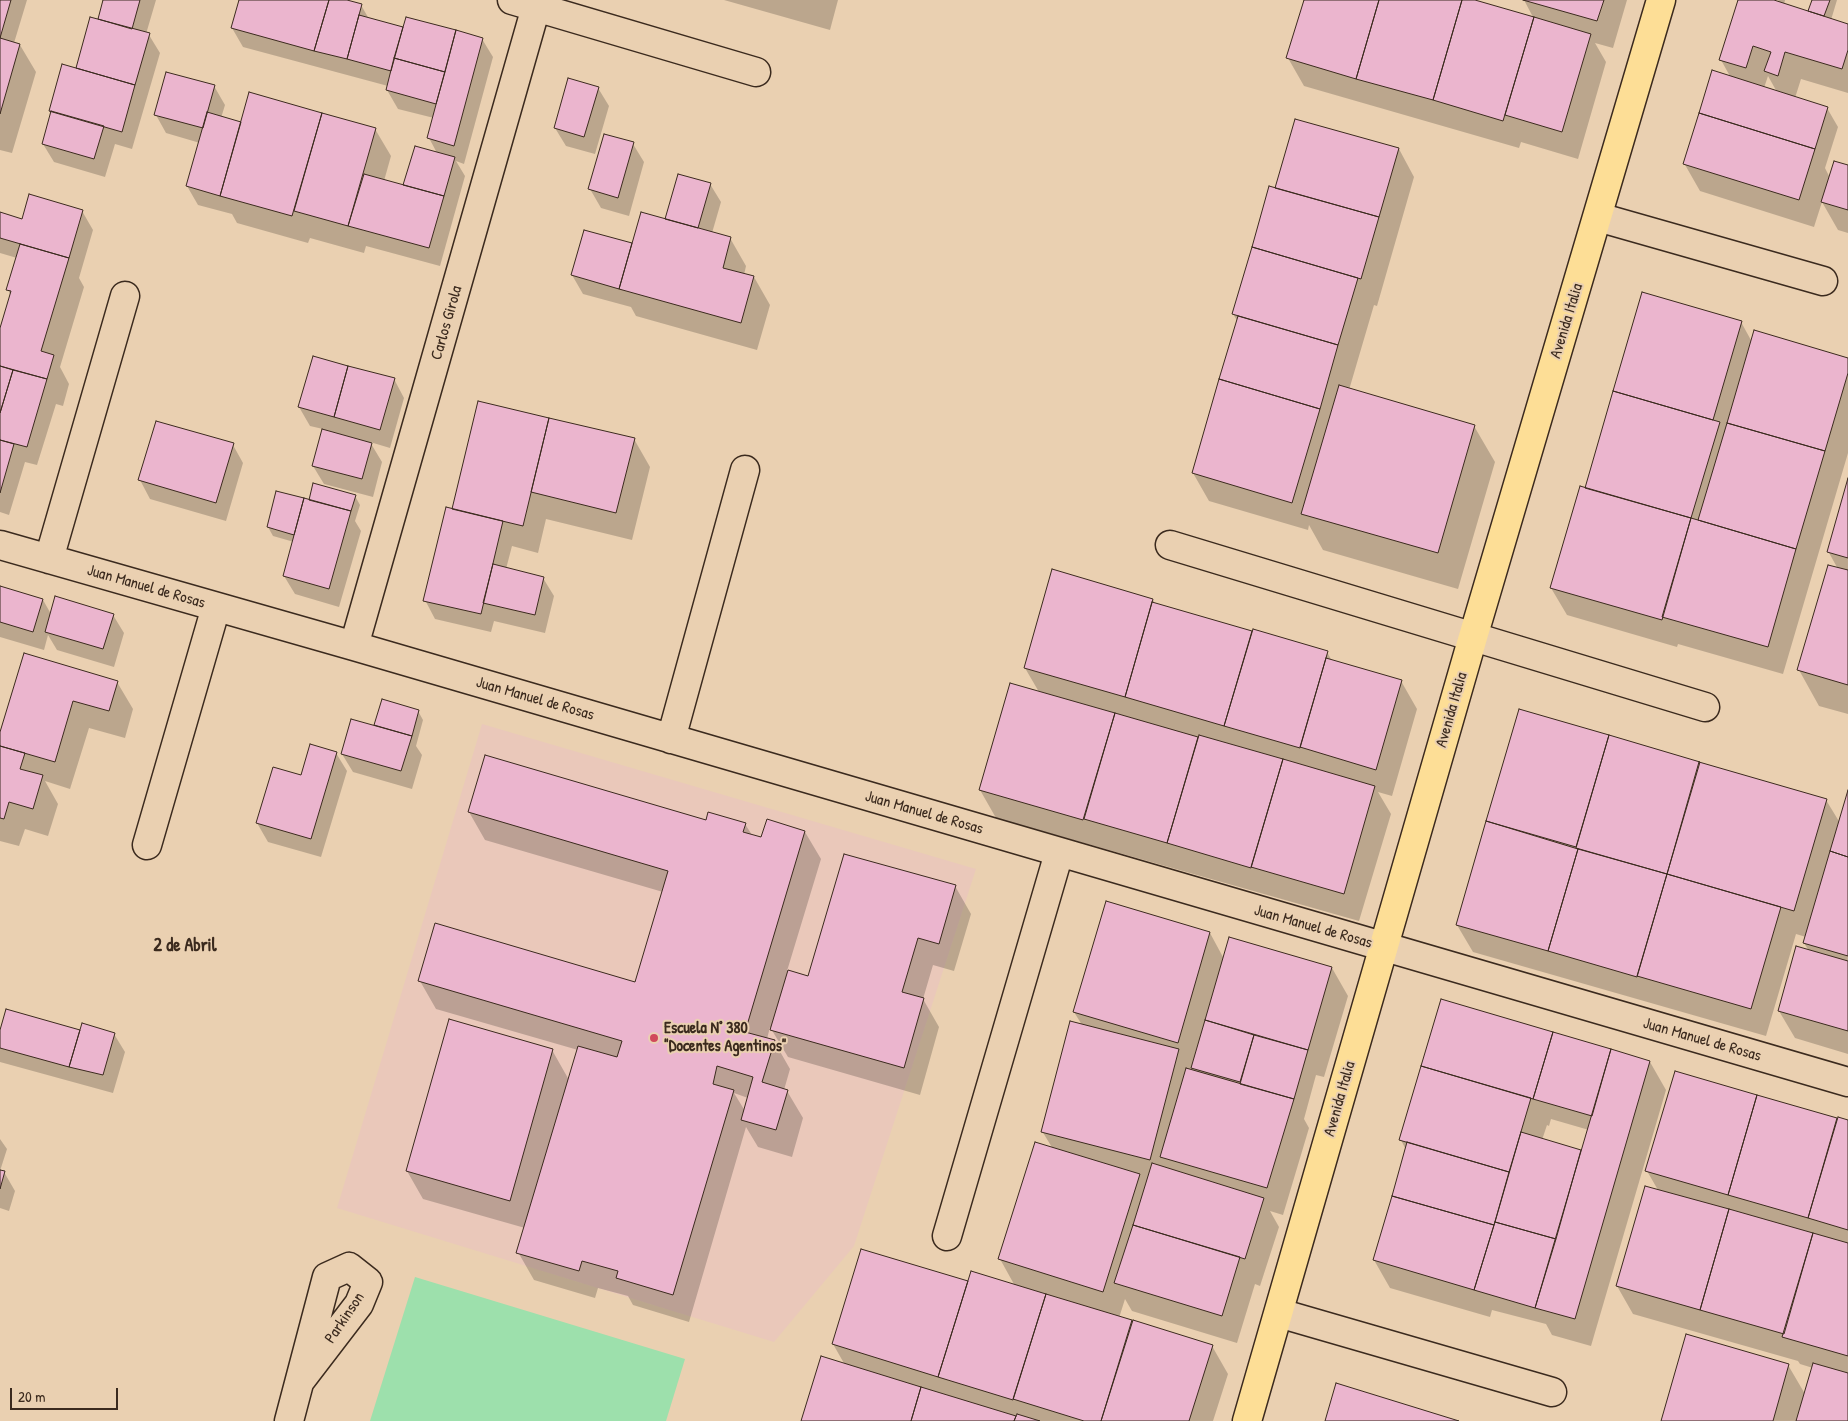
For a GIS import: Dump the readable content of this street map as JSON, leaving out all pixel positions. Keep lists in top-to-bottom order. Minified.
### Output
{"streets":{"main road":["Avenida Italia"],"street":["Carlos Girola","Juan Manuel de Rosas"]},"crossings":[["Avenida Italia","Juan Manuel de Rosas"],["Carlos Girola","Juan Manuel de Rosas"]],"districts":["2 de Abril"],"places":["Escuela N° 380 \"Docentes Agentinos\""],"scale_bar":"20 m"}
